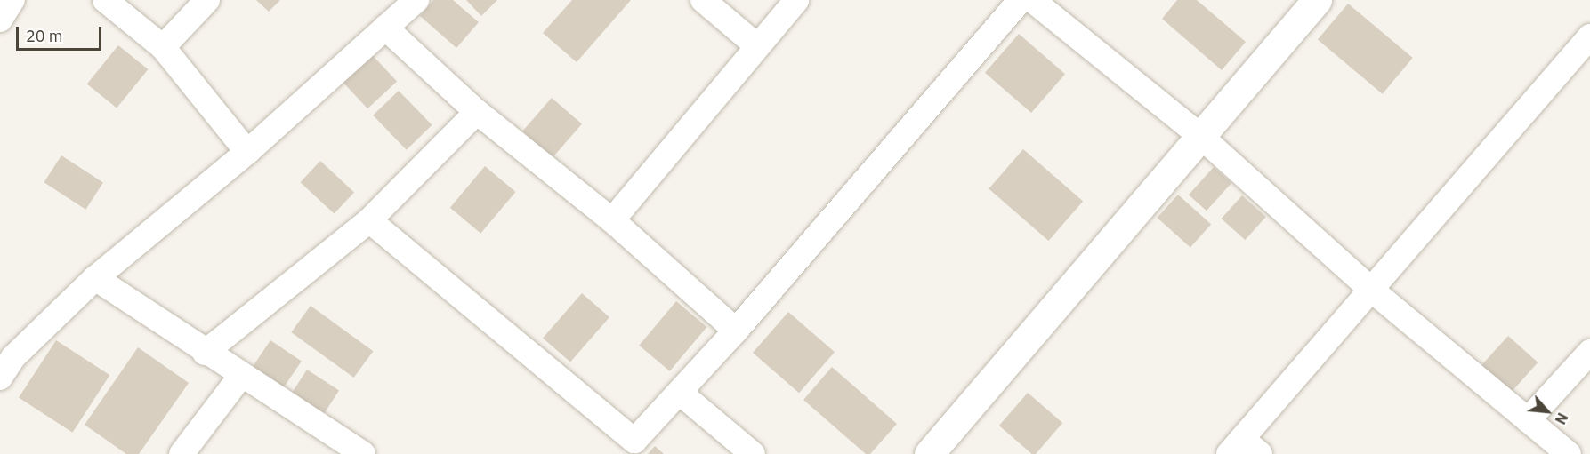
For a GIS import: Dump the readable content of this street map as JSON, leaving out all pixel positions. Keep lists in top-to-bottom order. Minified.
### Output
{"scale_bar":"20 m","north":"bottom right"}
